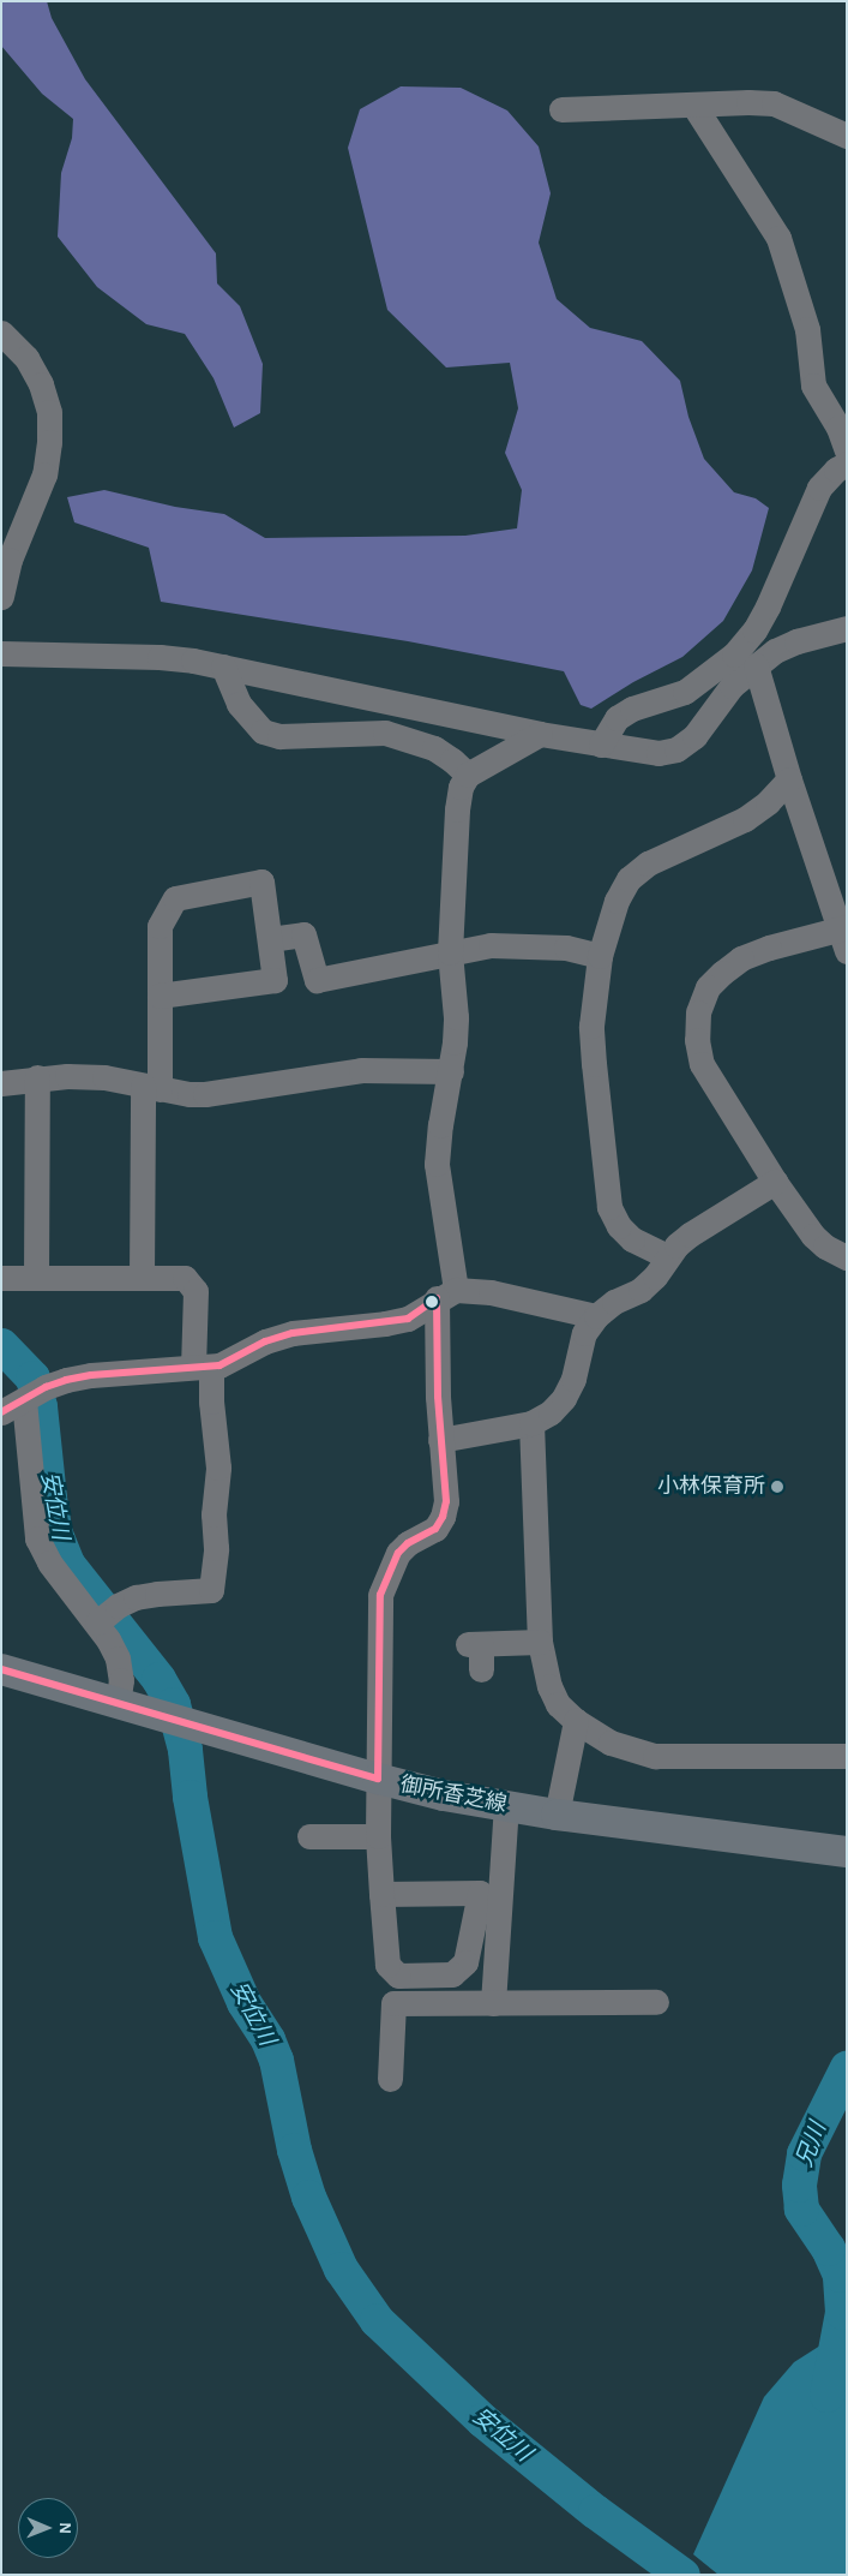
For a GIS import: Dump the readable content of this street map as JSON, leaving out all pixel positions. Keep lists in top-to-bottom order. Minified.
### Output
{"streets":{"main road":["御所香芝線"]},"water":["安位川","兄川"],"places":["小林保育所"],"north":"right"}
